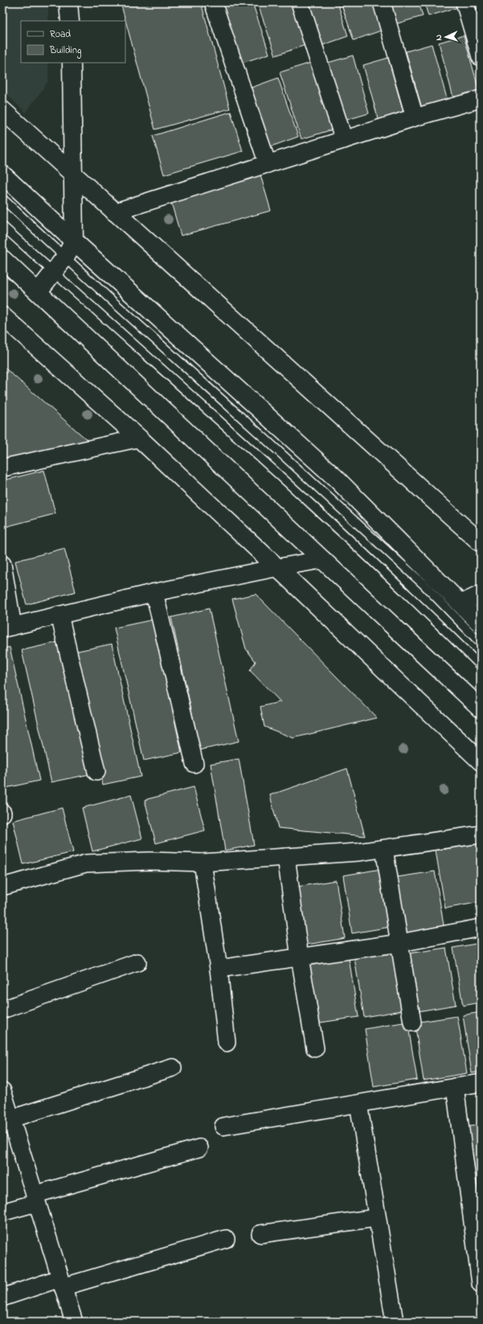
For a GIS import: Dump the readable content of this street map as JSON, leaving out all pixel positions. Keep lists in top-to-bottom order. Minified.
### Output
{"legend":["Road","Building"],"north":"left"}
